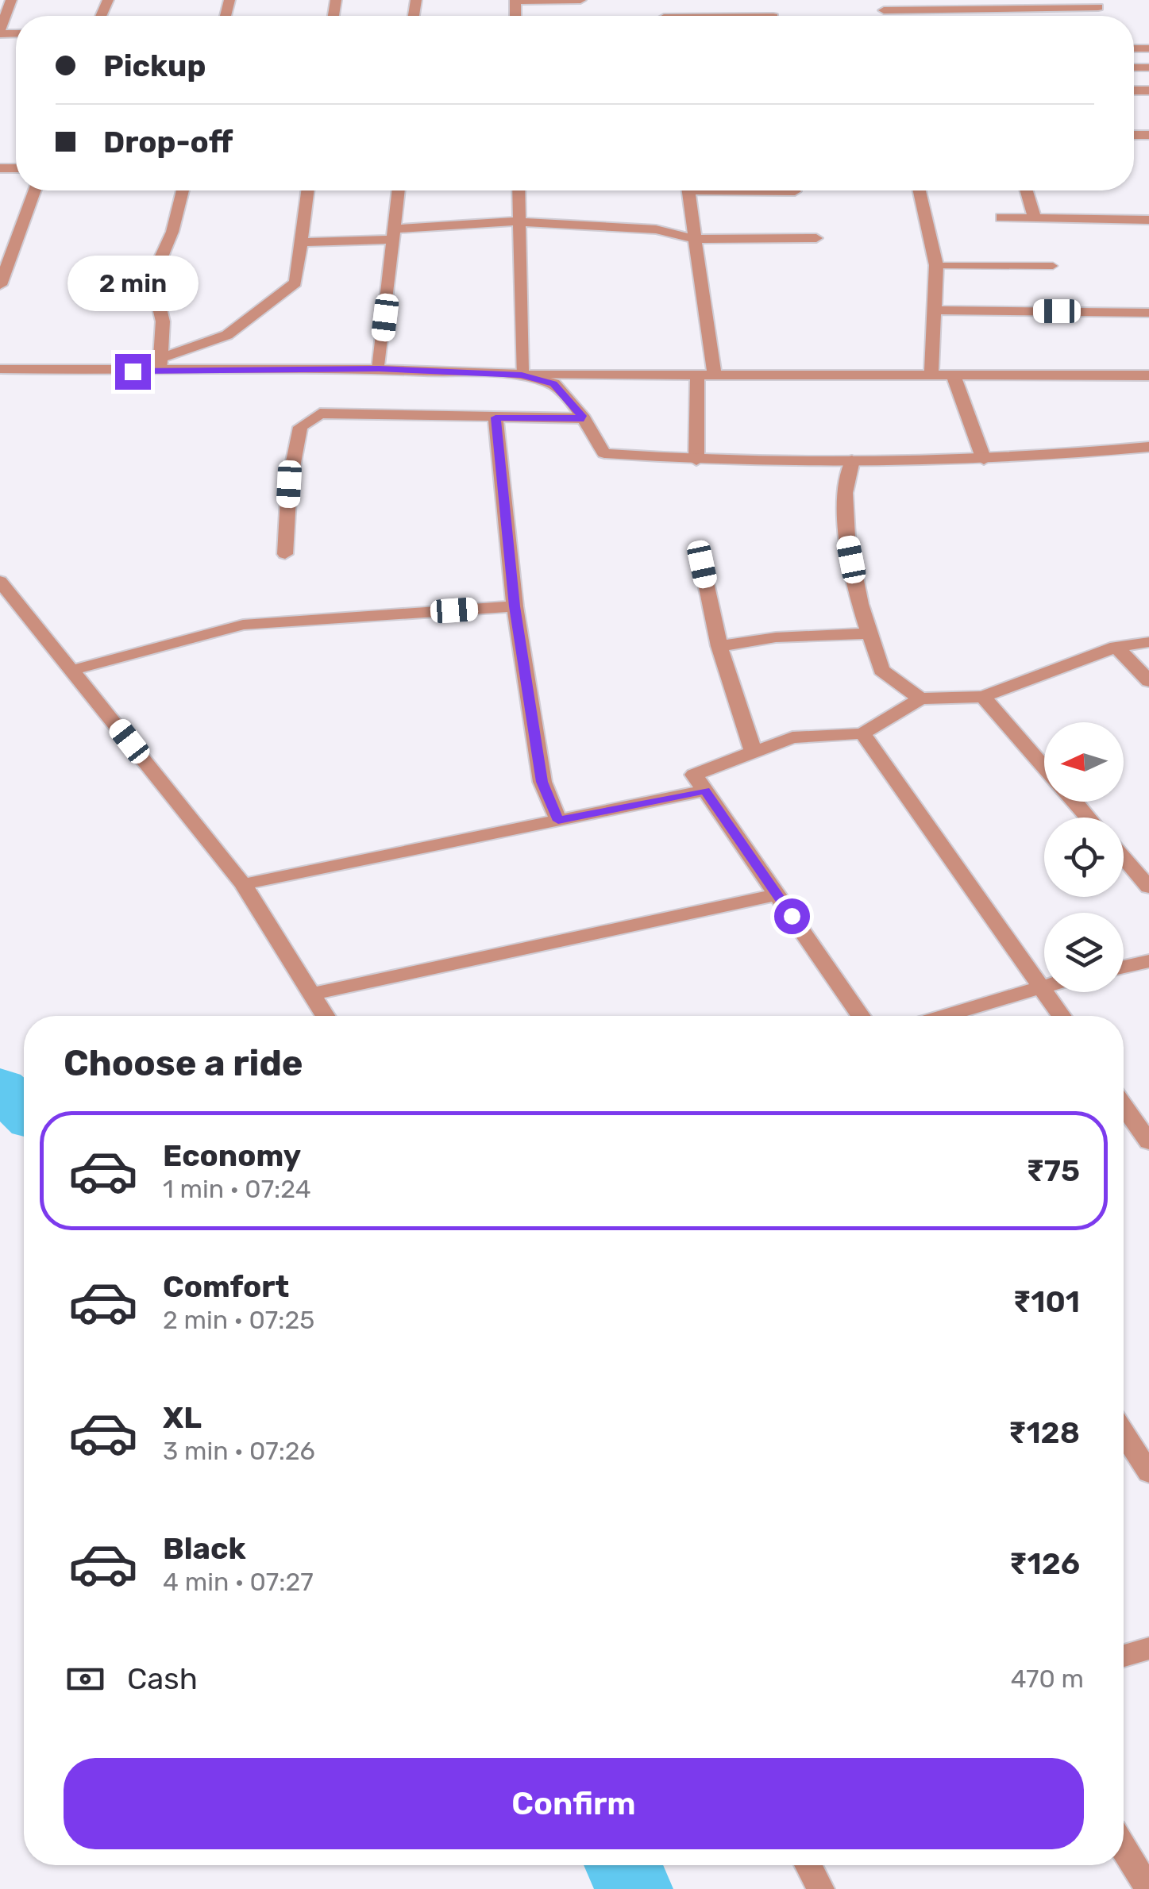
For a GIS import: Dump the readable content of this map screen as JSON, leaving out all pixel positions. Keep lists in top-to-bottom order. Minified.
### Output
{"north":"left","page":{"banner":["Pickup","Drop-off"],"bubble":"2 min","heading":"Choose a ride","list":[{"name":"Economy","note":"1 min · 07:24","value":"₹75"},{"name":"Comfort","note":"2 min · 07:25","value":"₹101"},{"name":"XL","note":"3 min · 07:26","value":"₹128"},{"name":"Black","note":"4 min · 07:27","value":"₹126"}],"pay":["Cash","470 m"],"buttons":"Confirm"}}
